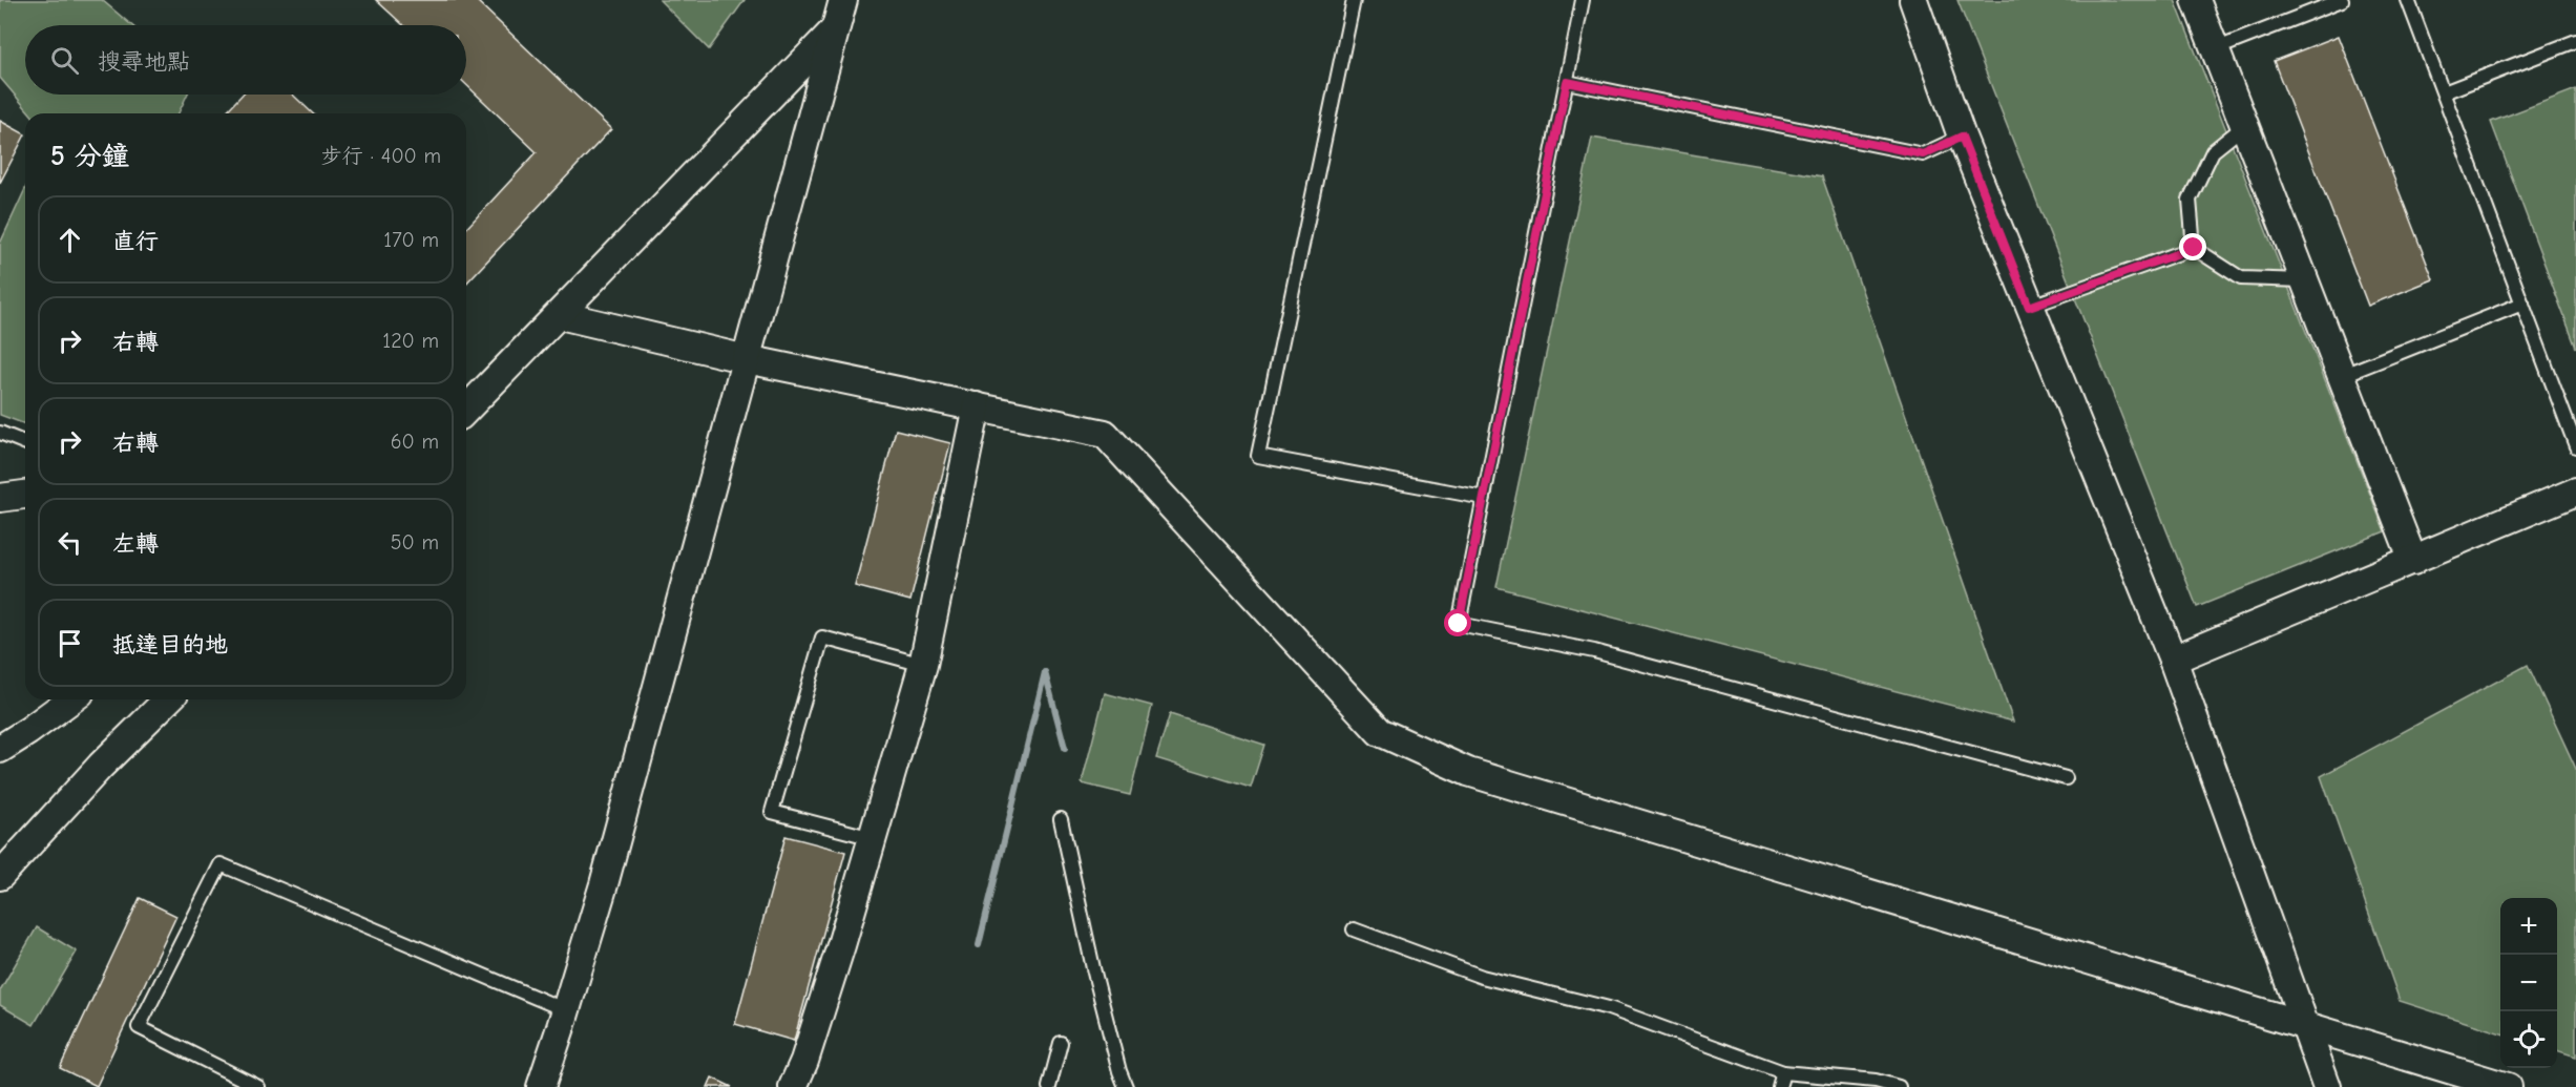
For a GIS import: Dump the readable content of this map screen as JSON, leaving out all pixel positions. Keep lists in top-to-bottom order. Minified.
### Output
{"page":{"search":"搜尋地點","heading":["5 分鐘","步行 · 400 m"],"list":[["直行","170 m"],["右轉","120 m"],["右轉","60 m"],["左轉","50 m"],"抵達目的地"],"map_buttons":["+","−"]}}
